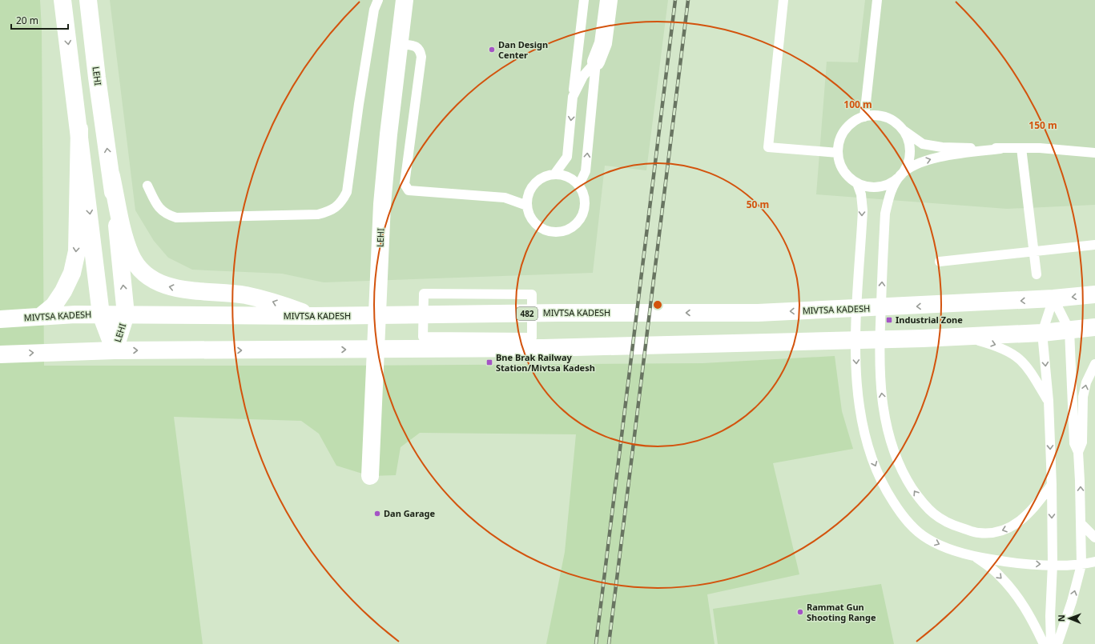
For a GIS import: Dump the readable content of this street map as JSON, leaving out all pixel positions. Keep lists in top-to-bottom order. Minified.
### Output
{"streets":{"main road":["LEHI","MIVTSA KADESH","482"]},"crossings":[["LEHI","MIVTSA KADESH"]],"places":{"other":["Dan Design Center","Dan Garage","Rammat Gun Shooting Range"],"transit":["Industrial Zone","Bne Brak Railway Station/Mivtsa Kadesh"]},"scale_bar":"20 m","north":"left","rings":["100 m","150 m","50 m"]}
